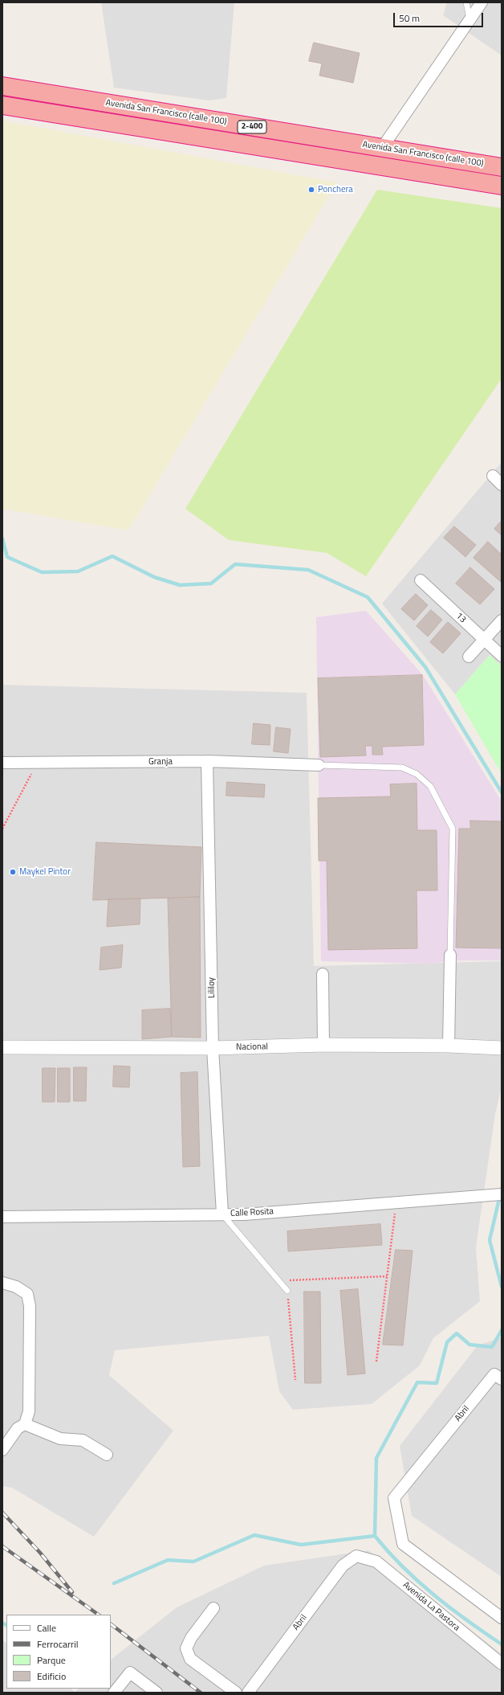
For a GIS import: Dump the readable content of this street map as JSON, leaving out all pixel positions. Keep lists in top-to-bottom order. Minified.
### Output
{"streets":{"highway":["Avenida San Francisco (calle 100)","2-400"],"street":["13","Granja","Lililoy","Nacional","Calle Rosita","Abril","Avenida La Pastora"]},"crossings":[["Granja","Lililoy"],["Lililoy","Nacional"],["Lililoy","Calle Rosita"],["Abril","Avenida La Pastora"]],"places":["Ponchera","Maykel Pintor"],"legend":["Calle","Ferrocarril","Parque","Edificio"],"scale_bar":"50 m"}
